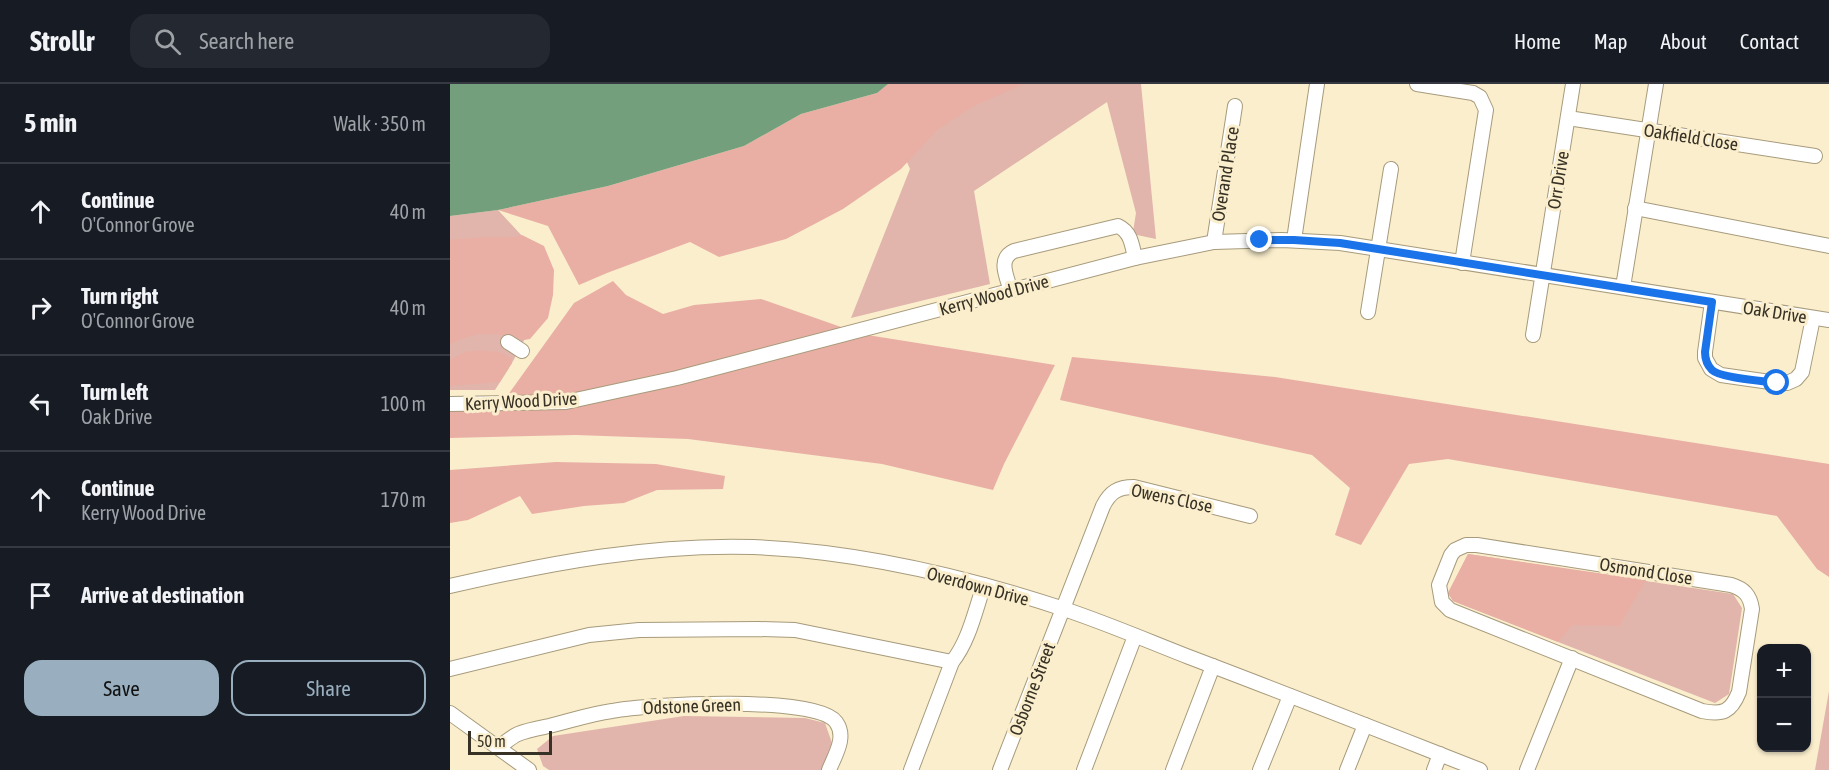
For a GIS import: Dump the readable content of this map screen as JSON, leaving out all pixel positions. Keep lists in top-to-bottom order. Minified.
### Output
{"streets":{"street":["Oakfield Close","Overand Place","Orr Drive","Kerry Wood Drive","Oak Drive","Owens Close","Osmond Close","Overdown Drive","Osborne Street","Odstone Green"]},"crossings":[["Oakfield Close","Orr Drive"],["Overand Place","Kerry Wood Drive"],["Orr Drive","Kerry Wood Drive"],["Orr Drive","Oak Drive"],["Kerry Wood Drive","Oak Drive"],["Owens Close","Overdown Drive"],["Owens Close","Osborne Street"],["Overdown Drive","Osborne Street"]],"scale_bar":"50 m","page":{"header":"Strollr","search":"Search here","nav":["Home","Map","About","Contact"],"heading":["5 min","Walk · 350 m"],"list":[["Continue","O'Connor Grove","40 m"],["Turn right","O'Connor Grove","40 m"],["Turn left","Oak Drive","100 m"],["Continue","Kerry Wood Drive","170 m"],"Arrive at destination"],"buttons":["Save","Share"],"map_buttons":["+","−"],"scale":"50 m"}}
